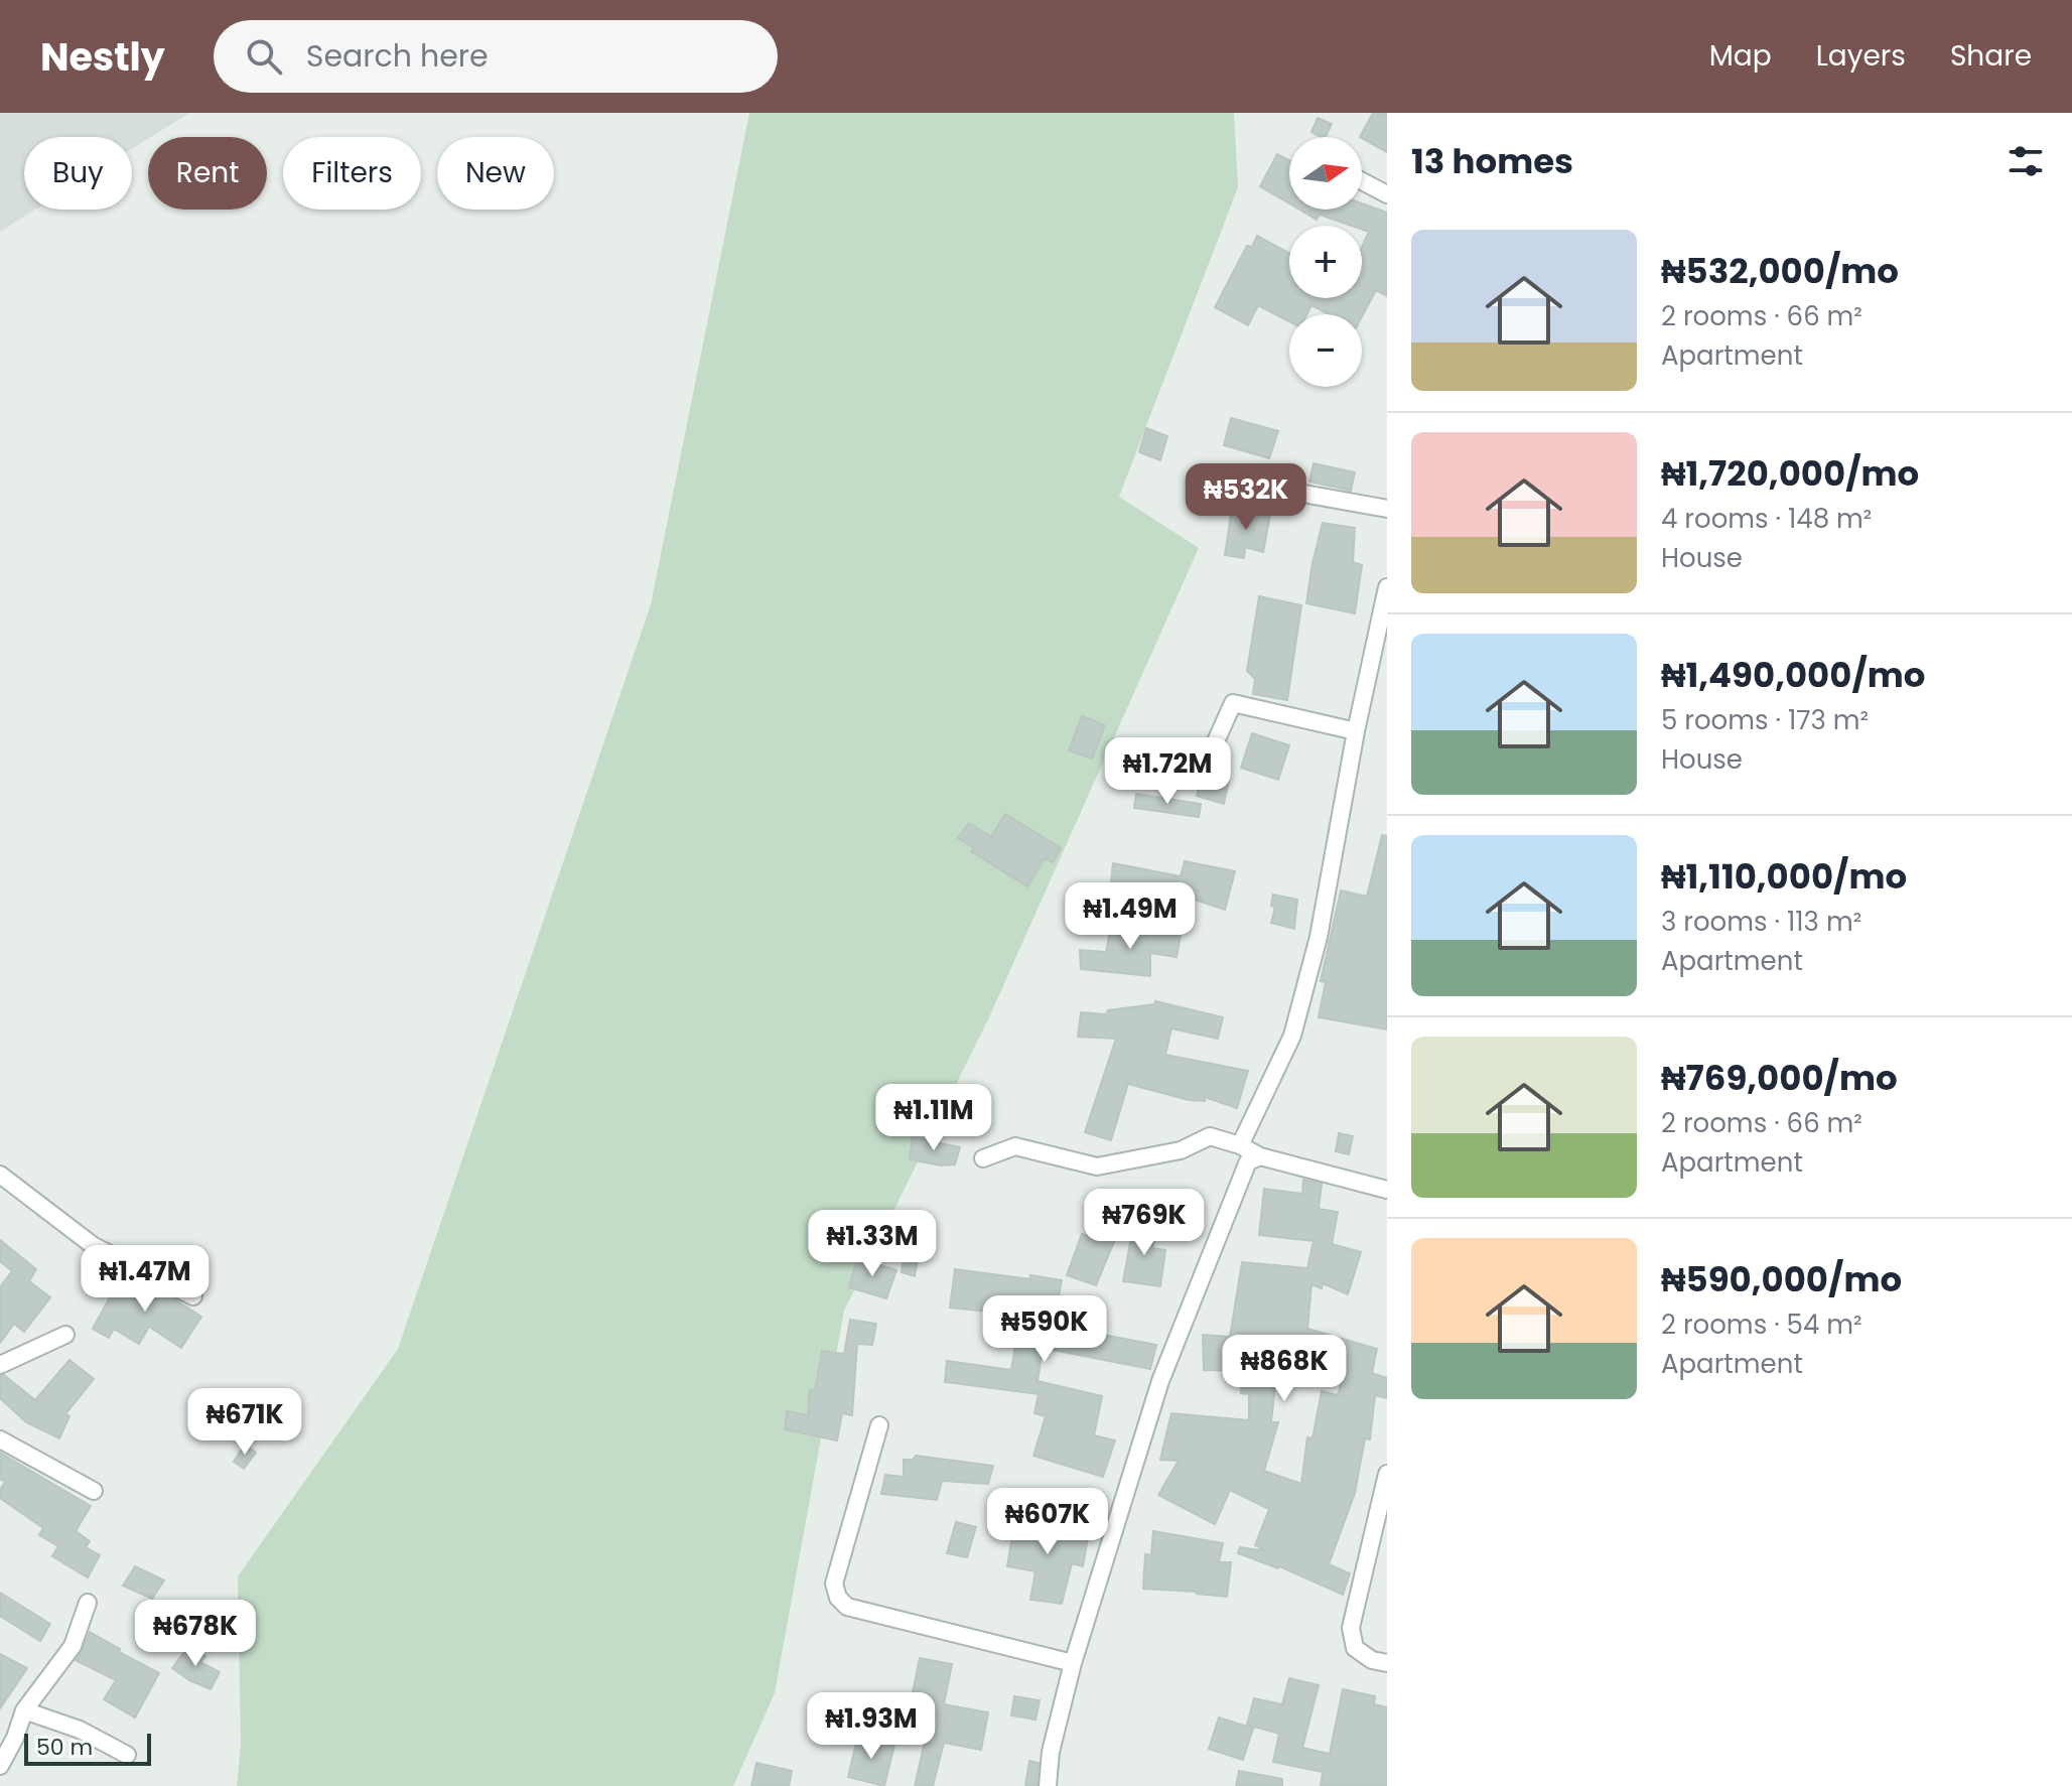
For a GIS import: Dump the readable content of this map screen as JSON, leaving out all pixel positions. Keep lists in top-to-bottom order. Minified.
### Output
{"scale_bar":"50 m","north":"right","page":{"header":"Nestly","search":"Search here","nav":["Map","Layers","Share"],"heading":"13 homes","map_buttons":["+","−"],"chip":["Buy","Rent","Filters","New"],"list":[{"name":"₦532,000/mo","note":"2 rooms · 66 m² · Apartment"},{"name":"₦1,720,000/mo","note":"4 rooms · 148 m² · House"},{"name":"₦1,490,000/mo","note":"5 rooms · 173 m² · House"},{"name":"₦1,110,000/mo","note":"3 rooms · 113 m² · Apartment"},{"name":"₦769,000/mo","note":"2 rooms · 66 m² · Apartment"},{"name":"₦590,000/mo","note":"2 rooms · 54 m² · Apartment"}],"price":["₦532K","₦1.72M","₦1.49M","₦1.11M","₦769K","₦1.33M","₦1.47M","₦590K","₦868K","₦671K","₦607K","₦678K","₦1.93M"],"scale":"50 m"}}
